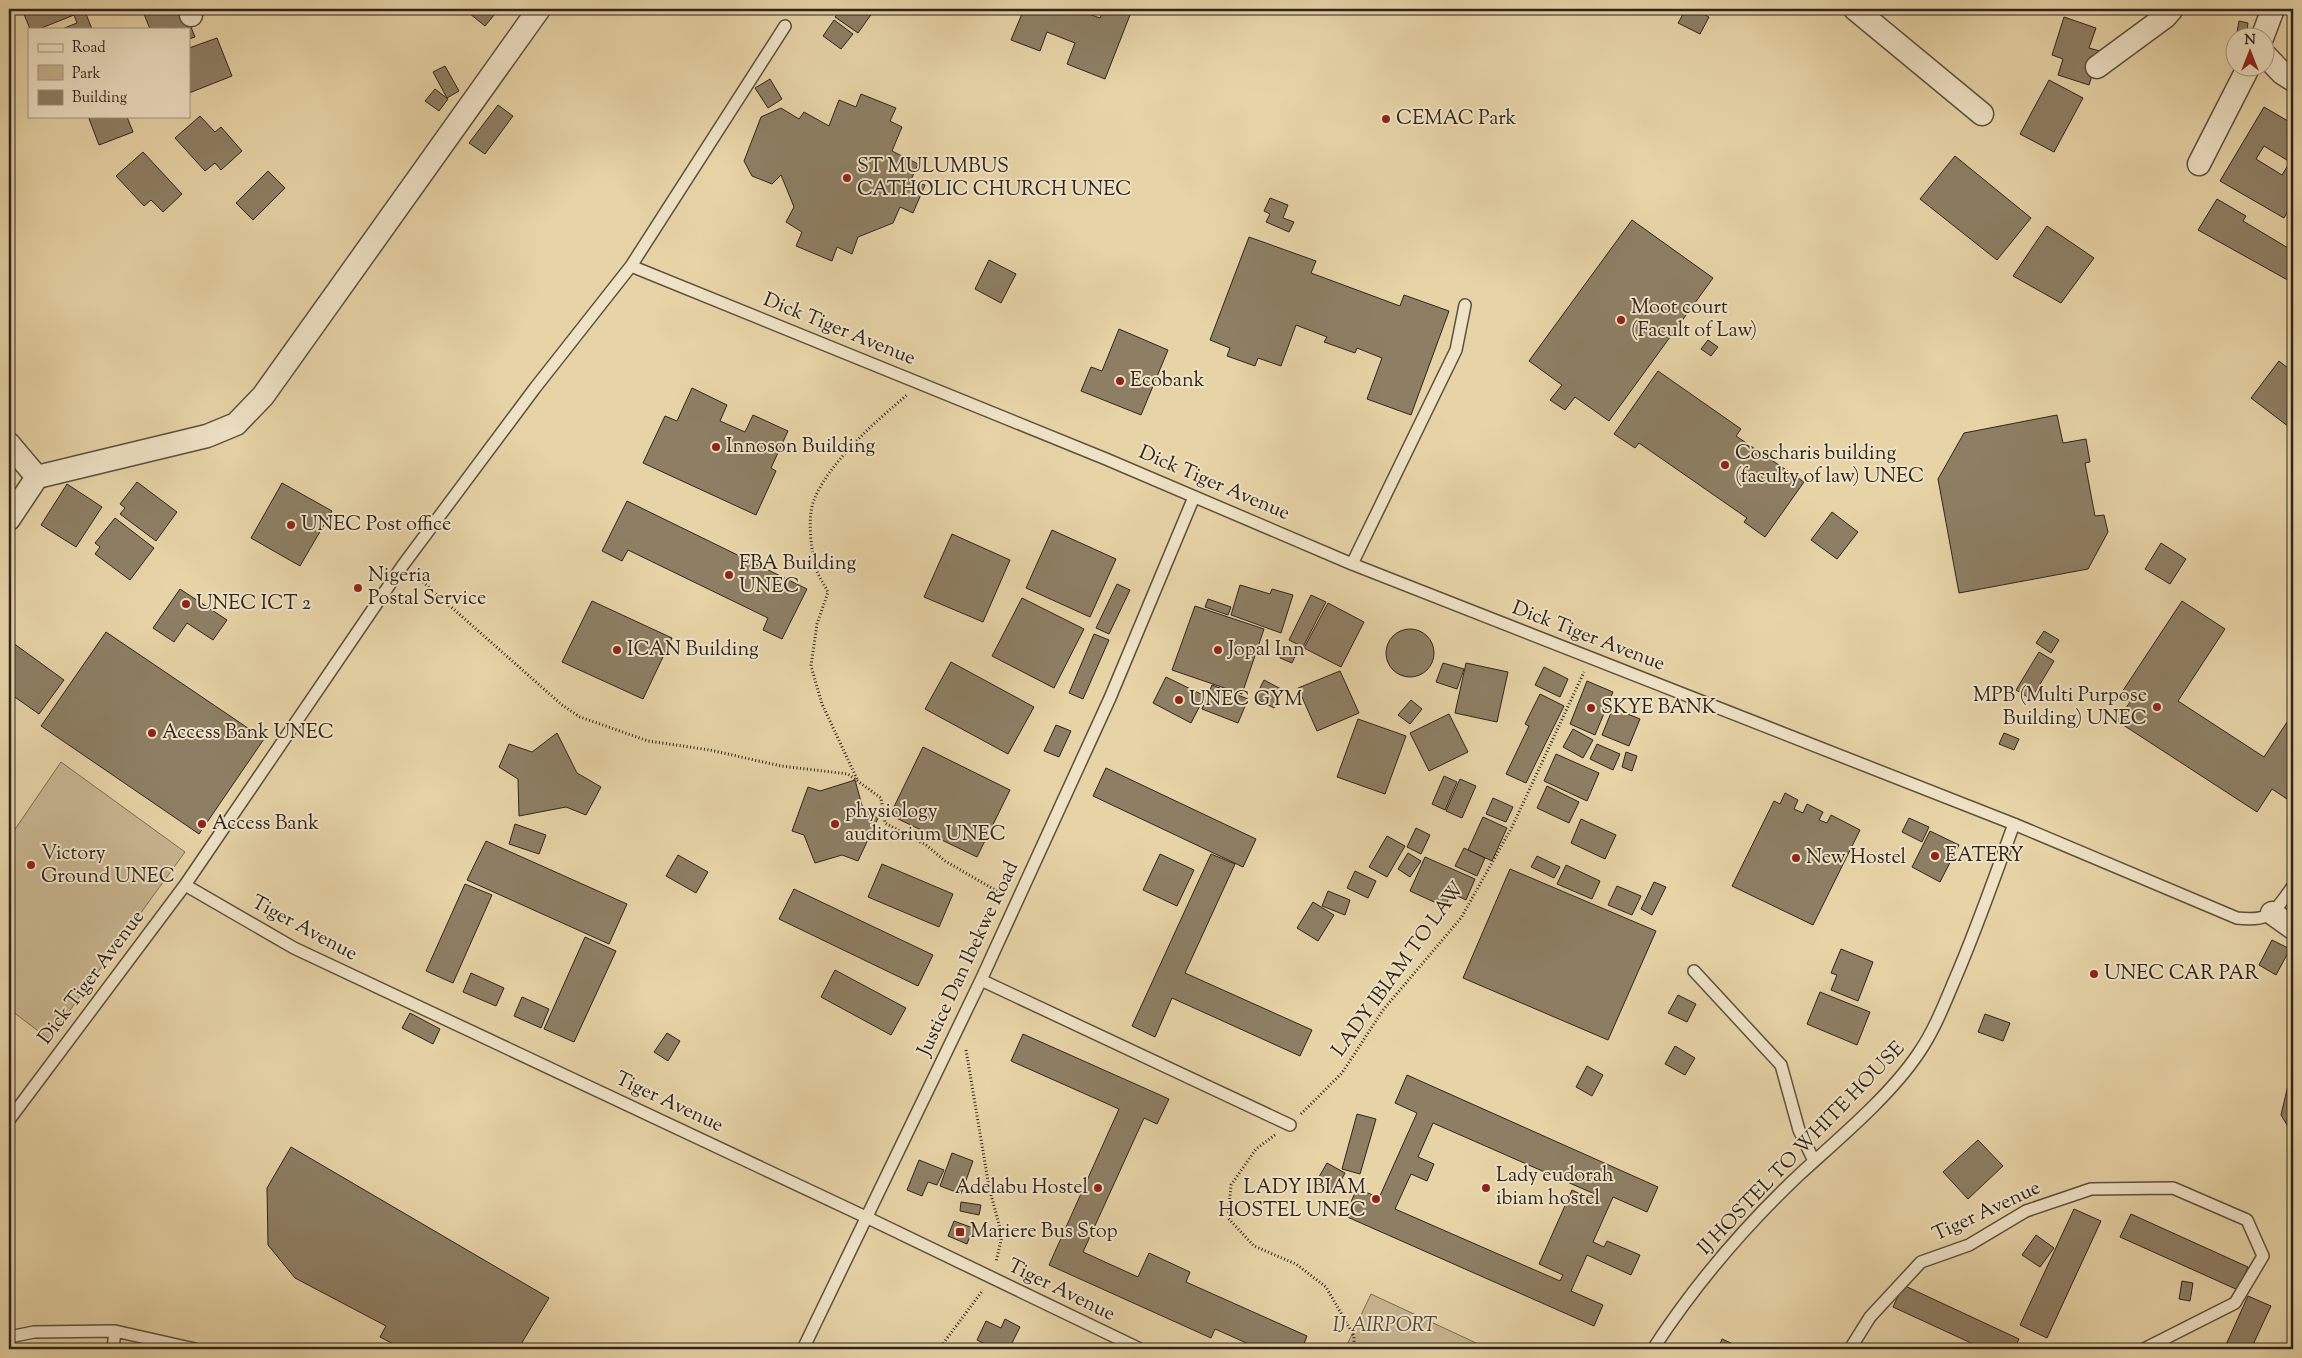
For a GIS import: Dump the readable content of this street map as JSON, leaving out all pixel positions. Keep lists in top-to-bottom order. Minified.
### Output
{"streets":{"lane":["Dick Tiger Avenue","Tiger Avenue","Justice Dan Ibekwe Road","IJ HOSTEL TO WHITE HOUSE"],"path":["LADY IBIAM TO LAW"]},"crossings":[["Dick Tiger Avenue","Tiger Avenue"],["Dick Tiger Avenue","Justice Dan Ibekwe Road"],["Dick Tiger Avenue","LADY IBIAM TO LAW"],["Dick Tiger Avenue","IJ HOSTEL TO WHITE HOUSE"],["Tiger Avenue","Justice Dan Ibekwe Road"]],"parks":["IJ AIRPORT"],"places":{"other":["CEMAC Park","ST MULUMBUS CATHOLIC CHURCH UNEC","Moot court (Facult of Law)","Ecobank","Innoson Building","Coscharis building (faculty of law) UNEC","UNEC Post office","FBA Building UNEC","Nigeria Postal Service","UNEC ICT 2","ICAN Building","Jopal Inn","UNEC GYM","MPB (Multi Purpose Building) UNEC","SKYE BANK","Access Bank UNEC","Access Bank","physiology auditorium UNEC","EATERY","New Hostel","Victory Ground UNEC","UNEC CAR PAR","Adelabu Hostel","Lady eudorah ibiam hostel","LADY IBIAM HOSTEL UNEC"],"transit":["Mariere Bus Stop"]},"legend":["Road","Park","Building"],"north":"top"}
